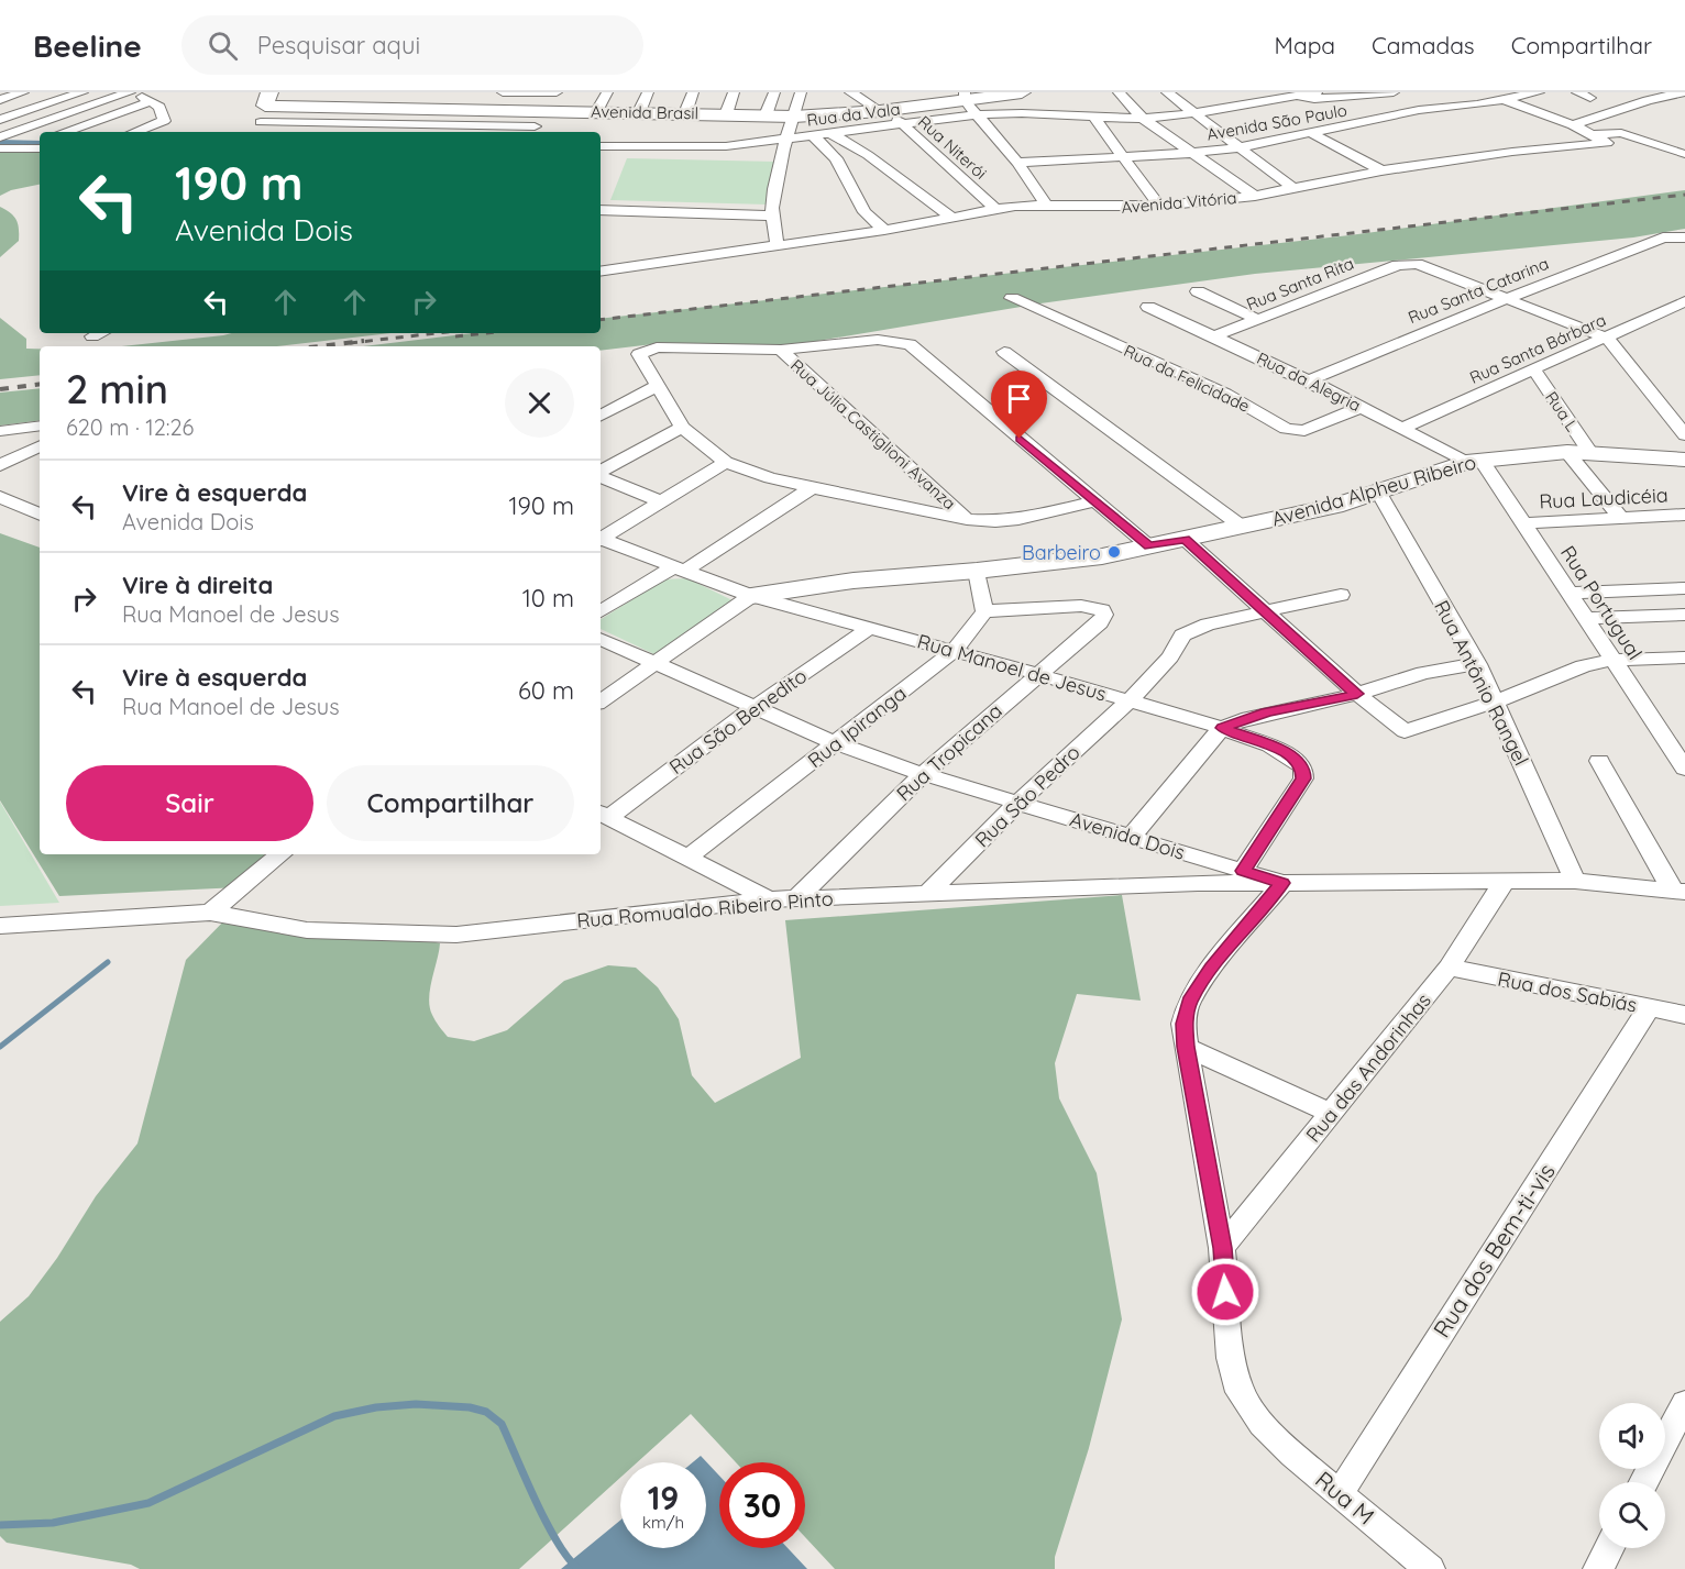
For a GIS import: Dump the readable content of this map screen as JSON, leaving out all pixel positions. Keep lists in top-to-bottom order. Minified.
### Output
{"streets":{"street":["Avenida Brasil","Rua da Vala","Avenida São Paulo","Rua Niterói","Avenida Vitória","Rua Santa Rita","Rua Santa Catarina","Rua Santa Bárbara","Rua da Felicidade","Rua da Alegria","Rua L","Rua Júlia Castiglioni Avanza","Avenida Alpheu Ribeiro","Rua Laudicéia","Rua Portugual","Rua Manoel de Jesus","Rua Antônio Rangel","Rua São Benedito","Rua Ipiranga","Rua Tropicana","Rua São Pedro","Avenida Dois","Rua Romualdo Ribeiro Pinto","Rua dos Sabiás","Rua das Andorinhas","Rua dos Bem-ti-vis","Rua M"]},"crossings":[["Avenida Brasil","Rua Niterói"],["Rua da Vala","Rua Niterói"],["Rua Niterói","Avenida Vitória"],["Rua Santa Rita","Rua Santa Catarina"],["Rua Santa Rita","Rua da Alegria"],["Rua Santa Catarina","Rua da Alegria"],["Rua Santa Bárbara","Rua da Alegria"],["Rua Santa Bárbara","Rua L"],["Rua da Felicidade","Rua da Alegria"],["Rua da Alegria","Avenida Alpheu Ribeiro"],["Rua da Alegria","Rua Portugual"],["Rua L","Avenida Alpheu Ribeiro"],["Rua L","Rua Laudicéia"],["Avenida Alpheu Ribeiro","Rua Portugual"],["Avenida Alpheu Ribeiro","Rua Manoel de Jesus"],["Avenida Alpheu Ribeiro","Rua Antônio Rangel"],["Rua Laudicéia","Rua Portugual"],["Rua Manoel de Jesus","Rua São Benedito"],["Rua Manoel de Jesus","Rua Ipiranga"],["Rua Manoel de Jesus","Rua Tropicana"],["Rua Manoel de Jesus","Rua São Pedro"],["Rua Manoel de Jesus","Avenida Dois"],["Rua Antônio Rangel","Avenida Dois"],["Rua São Benedito","Avenida Dois"],["Rua Ipiranga","Rua Tropicana"],["Rua Ipiranga","Avenida Dois"],["Rua Tropicana","Avenida Dois"],["Rua Tropicana","Rua Romualdo Ribeiro Pinto"],["Rua São Pedro","Avenida Dois"],["Rua São Pedro","Rua Romualdo Ribeiro Pinto"],["Avenida Dois","Rua Romualdo Ribeiro Pinto"],["Avenida Dois","Rua das Andorinhas"],["Avenida Dois","Rua M"],["Rua Romualdo Ribeiro Pinto","Rua M"],["Rua dos Sabiás","Rua das Andorinhas"],["Rua dos Sabiás","Rua dos Bem-ti-vis"],["Rua das Andorinhas","Rua M"],["Rua dos Bem-ti-vis","Rua M"]],"places":["Barbeiro"],"page":{"header":"Beeline","search":"Pesquisar aqui","nav":["Mapa","Camadas","Compartilhar"],"turn":["190 m","Avenida Dois"],"heading":["2 min","620 m · 12:26"],"list":[{"name":"Vire à esquerda","note":"Avenida Dois","value":"190 m"},{"name":"Vire à direita","note":"Rua Manoel de Jesus","value":"10 m"},{"name":"Vire à esquerda","note":"Rua Manoel de Jesus","value":"60 m"}],"buttons":["Sair","Compartilhar"],"speed":"19 km/h","limit":"30"}}
